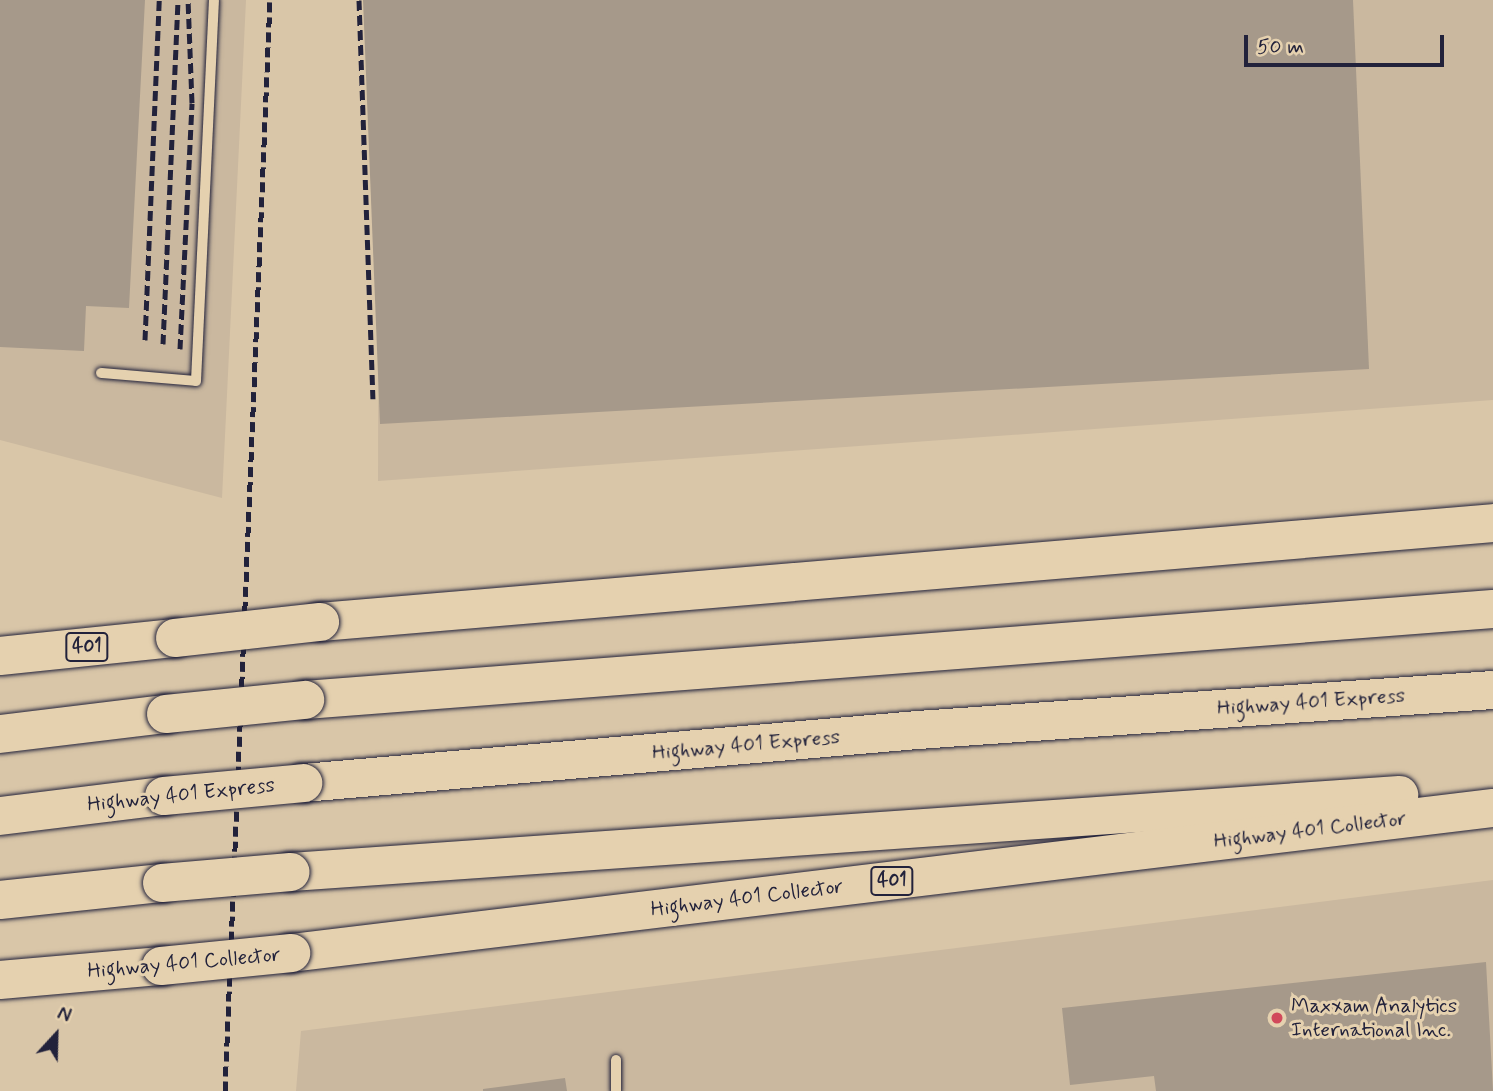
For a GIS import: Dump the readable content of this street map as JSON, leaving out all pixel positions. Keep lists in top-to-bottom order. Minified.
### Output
{"streets":{"highway":["401","Highway 401 Express","Highway 401 Collector"]},"places":["Maxxam Analytics International Inc."],"scale_bar":"50 m","north":"top"}
